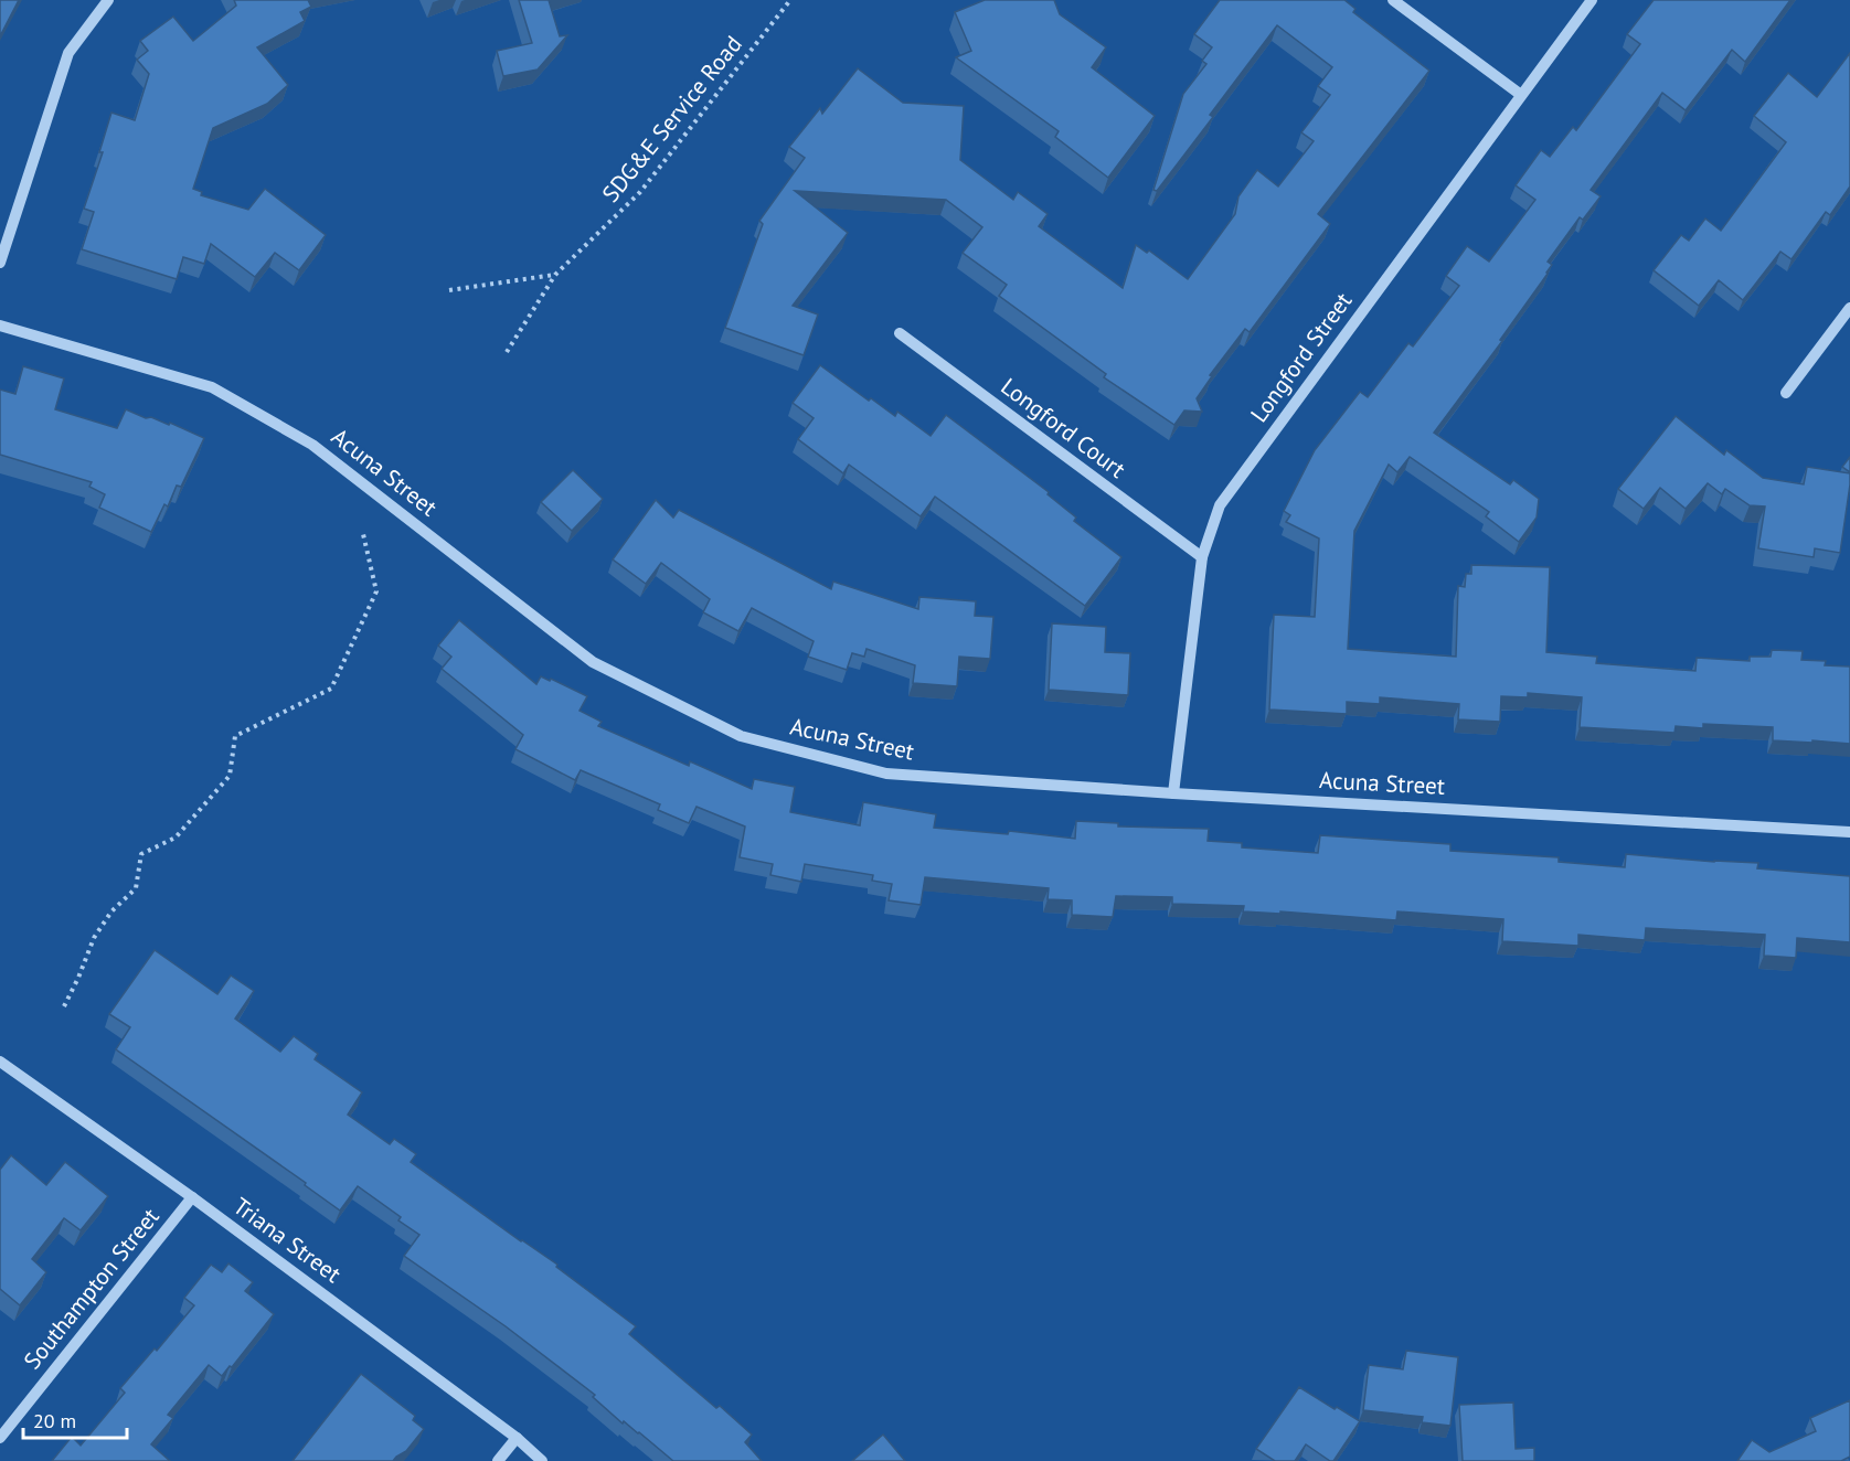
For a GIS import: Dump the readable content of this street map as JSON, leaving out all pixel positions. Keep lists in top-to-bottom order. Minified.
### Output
{"streets":{"street":["Longford Street","Longford Court","Acuna Street","Triana Street","Southampton Street"],"path":["SDG&E Service Road"]},"crossings":[["Longford Street","Longford Court"],["Longford Street","Acuna Street"],["Triana Street","Southampton Street"]],"scale_bar":"20 m"}
